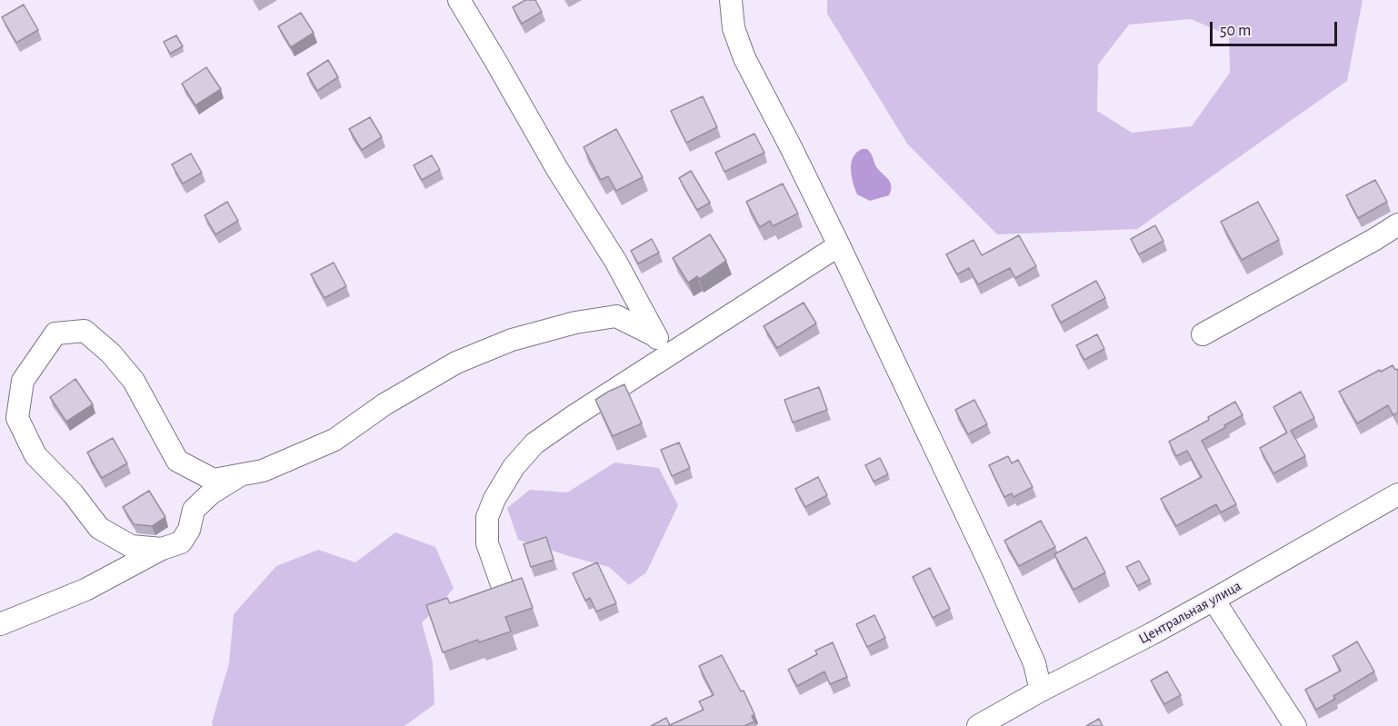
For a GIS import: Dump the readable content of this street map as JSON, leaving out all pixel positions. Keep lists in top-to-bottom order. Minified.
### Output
{"streets":{"street":["Центральная улица"]},"scale_bar":"50 m"}
